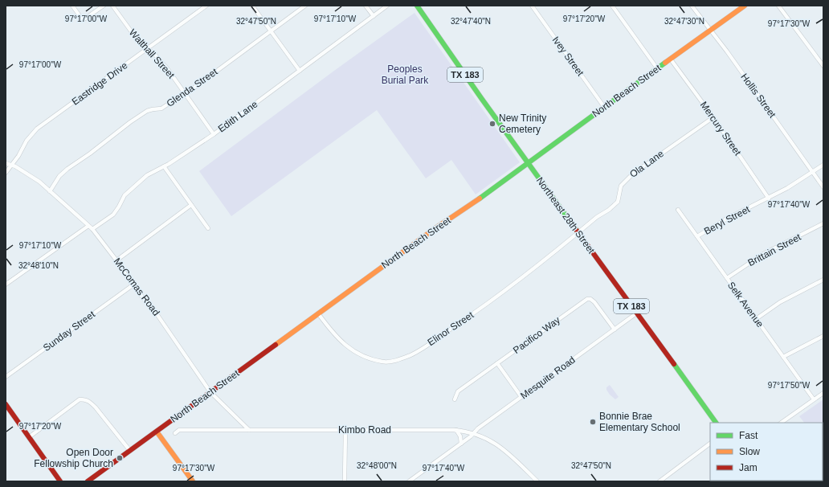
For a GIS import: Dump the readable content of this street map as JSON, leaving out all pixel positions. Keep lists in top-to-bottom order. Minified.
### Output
{"streets":{"main road":["TX 183","North Beach Street","Northeast 28th Street"],"street":["Walthall Street","Ivey Street","Eastridge Drive","Glenda Street","Hollis Street","Edith Lane","Mercury Street","Ola Lane","Beryl Street","Brittain Street","McComas Road","Selk Avenue","Elinor Street","Sunday Street","Pacifico Way","Mesquite Road","Kimbo Road"]},"crossings":[["Walthall Street","Eastridge Drive"],["Walthall Street","Glenda Street"],["Walthall Street","Edith Lane"],["Ivey Street","North Beach Street"],["Eastridge Drive","McComas Road"],["Glenda Street","McComas Road"],["North Beach Street","Hollis Street"],["North Beach Street","Mercury Street"],["North Beach Street","Northeast 28th Street"],["North Beach Street","McComas Road"],["North Beach Street","Elinor Street"],["Hollis Street","Beryl Street"],["Edith Lane","McComas Road"],["Mercury Street","Ola Lane"],["Mercury Street","Beryl Street"],["Ola Lane","Northeast 28th Street"],["Ola Lane","Elinor Street"],["Northeast 28th Street","Elinor Street"],["Northeast 28th Street","Mesquite Road"],["Beryl Street","Selk Avenue"],["Brittain Street","Selk Avenue"],["McComas Road","Sunday Street"],["McComas Road","Kimbo Road"],["Pacifico Way","Mesquite Road"],["Mesquite Road","Kimbo Road"]],"parks":["Peoples Burial Park"],"places":["New Trinity Cemetery","Bonnie Brae Elementary School","Open Door Fellowship Church"],"legend":["Fast","Slow","Jam"],"coordinates":["97°17'00\"W","97°17'10\"W","97°17'20\"W","32°47'50\"N","32°47'40\"N","32°47'30\"N","97°17'30\"W","97°17'40\"W","32°48'10\"N","97°17'50\"W","32°48'00\"N"]}
